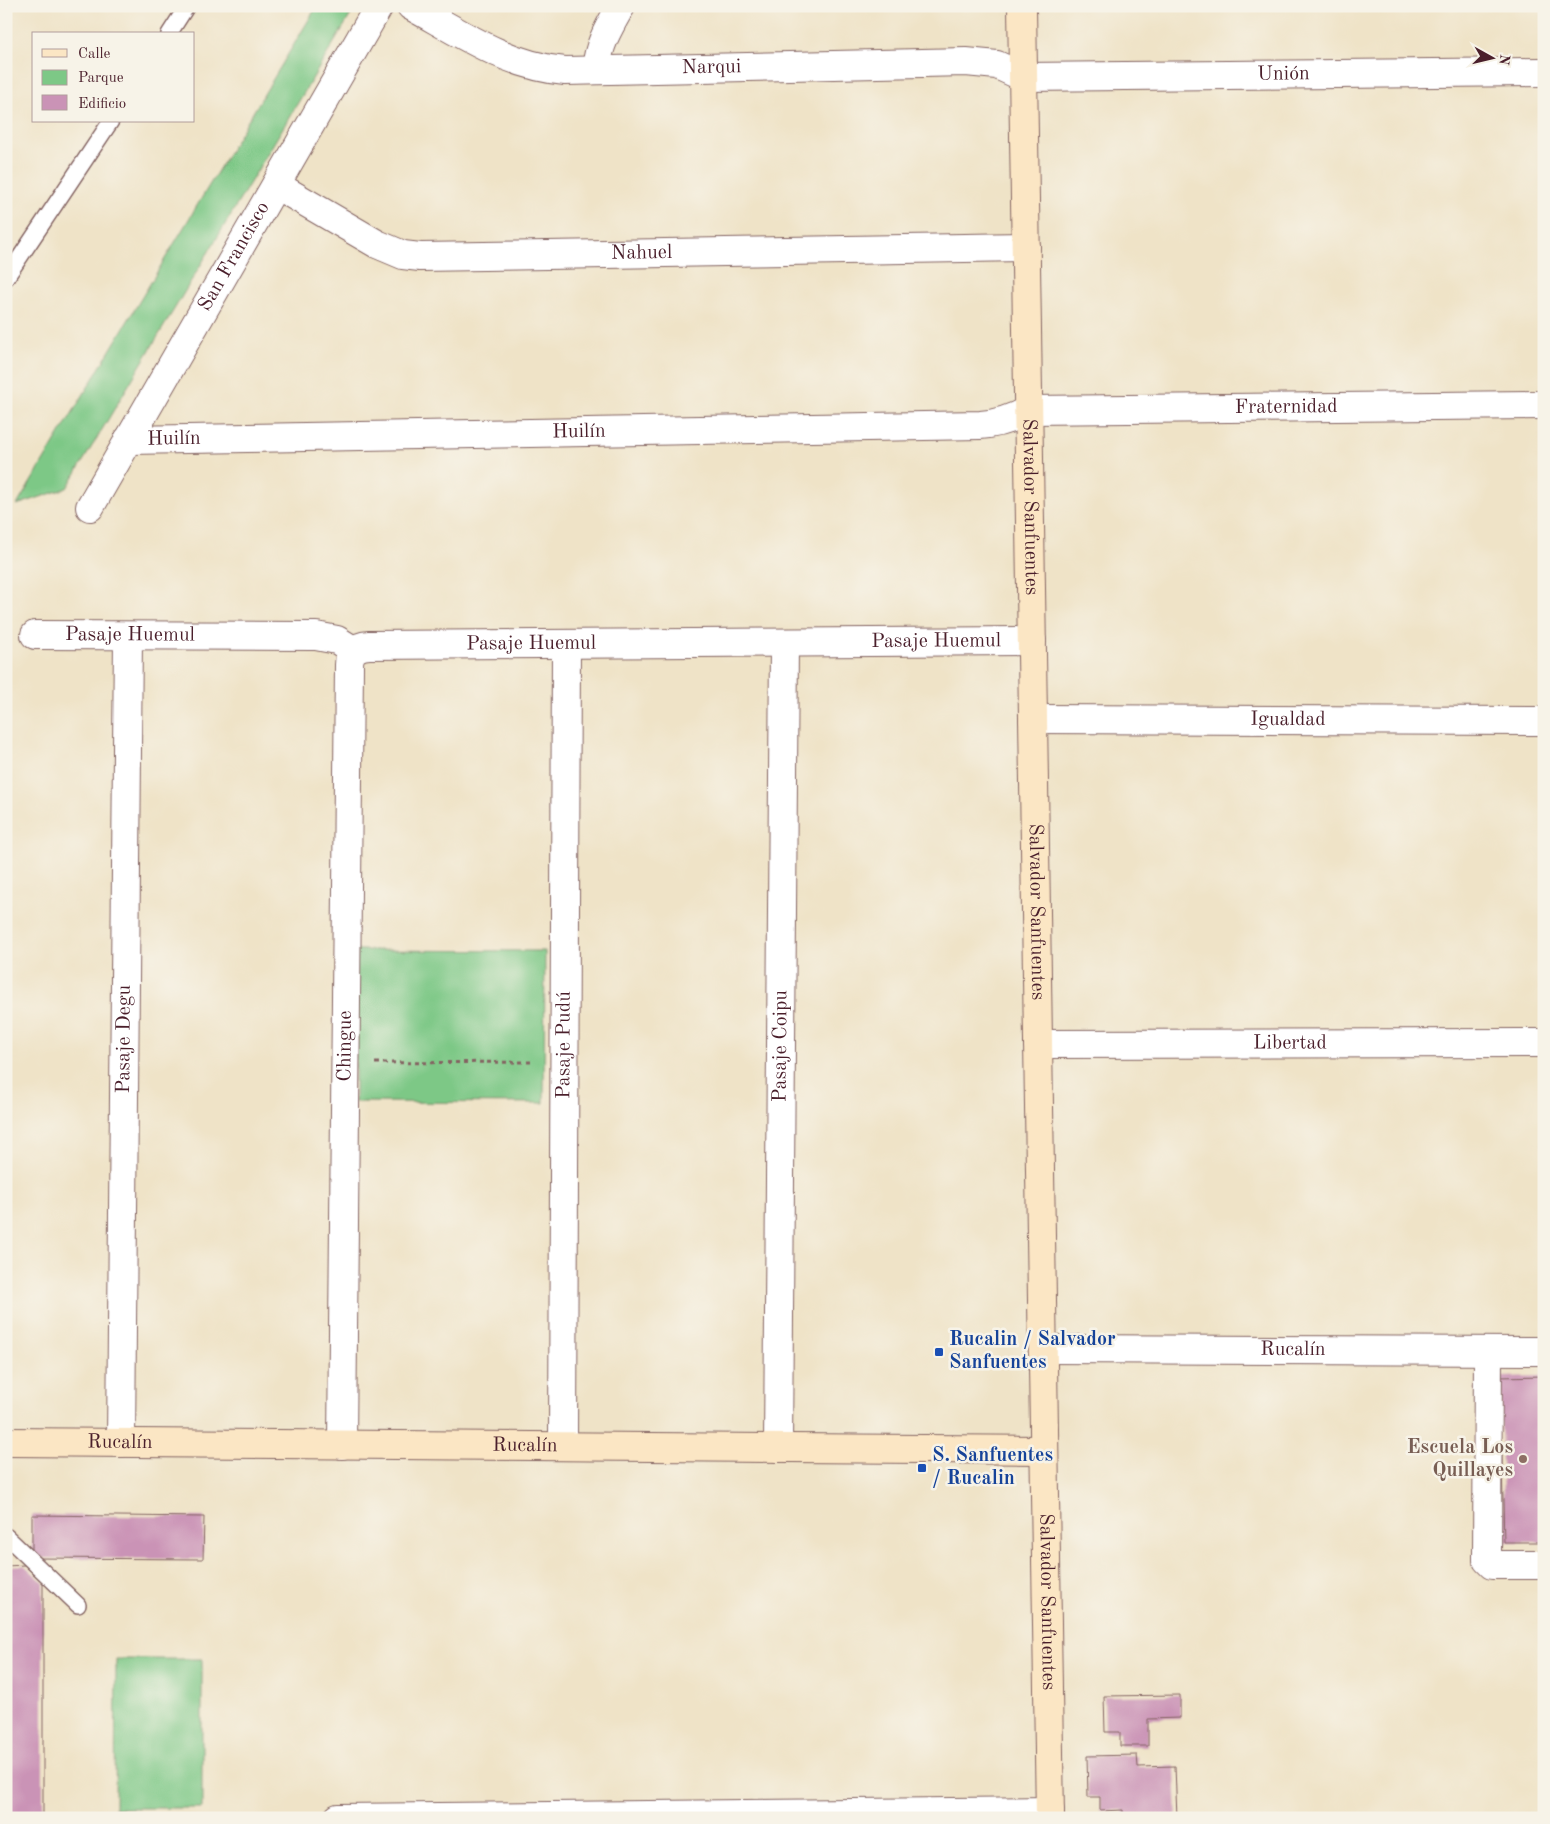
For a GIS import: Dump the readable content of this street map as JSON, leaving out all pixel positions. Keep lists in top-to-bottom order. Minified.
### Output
{"streets":{"street":["Narqui","Unión","Nahuel","San Francisco","Fraternidad","Huilín","Salvador Sanfuentes","Pasaje Huemul","Igualdad","Pasaje Degu","Libertad","Pasaje Pudú","Pasaje Coipu","Chingue","Rucalín"]},"crossings":[["Narqui","Unión"],["Narqui","Salvador Sanfuentes"],["Unión","Salvador Sanfuentes"],["Nahuel","San Francisco"],["Nahuel","Salvador Sanfuentes"],["San Francisco","Huilín"],["Fraternidad","Huilín"],["Fraternidad","Salvador Sanfuentes"],["Huilín","Salvador Sanfuentes"],["Salvador Sanfuentes","Pasaje Huemul"],["Salvador Sanfuentes","Igualdad"],["Salvador Sanfuentes","Libertad"],["Salvador Sanfuentes","Rucalín"],["Pasaje Huemul","Pasaje Degu"],["Pasaje Huemul","Pasaje Pudú"],["Pasaje Huemul","Pasaje Coipu"],["Pasaje Huemul","Chingue"],["Pasaje Degu","Rucalín"],["Pasaje Pudú","Rucalín"],["Pasaje Coipu","Rucalín"],["Chingue","Rucalín"]],"places":{"transit":["Rucalin / Salvador Sanfuentes","S. Sanfuentes / Rucalin"],"other":["Escuela Los Quillayes"]},"legend":["Calle","Parque","Edificio"],"north":"right"}
